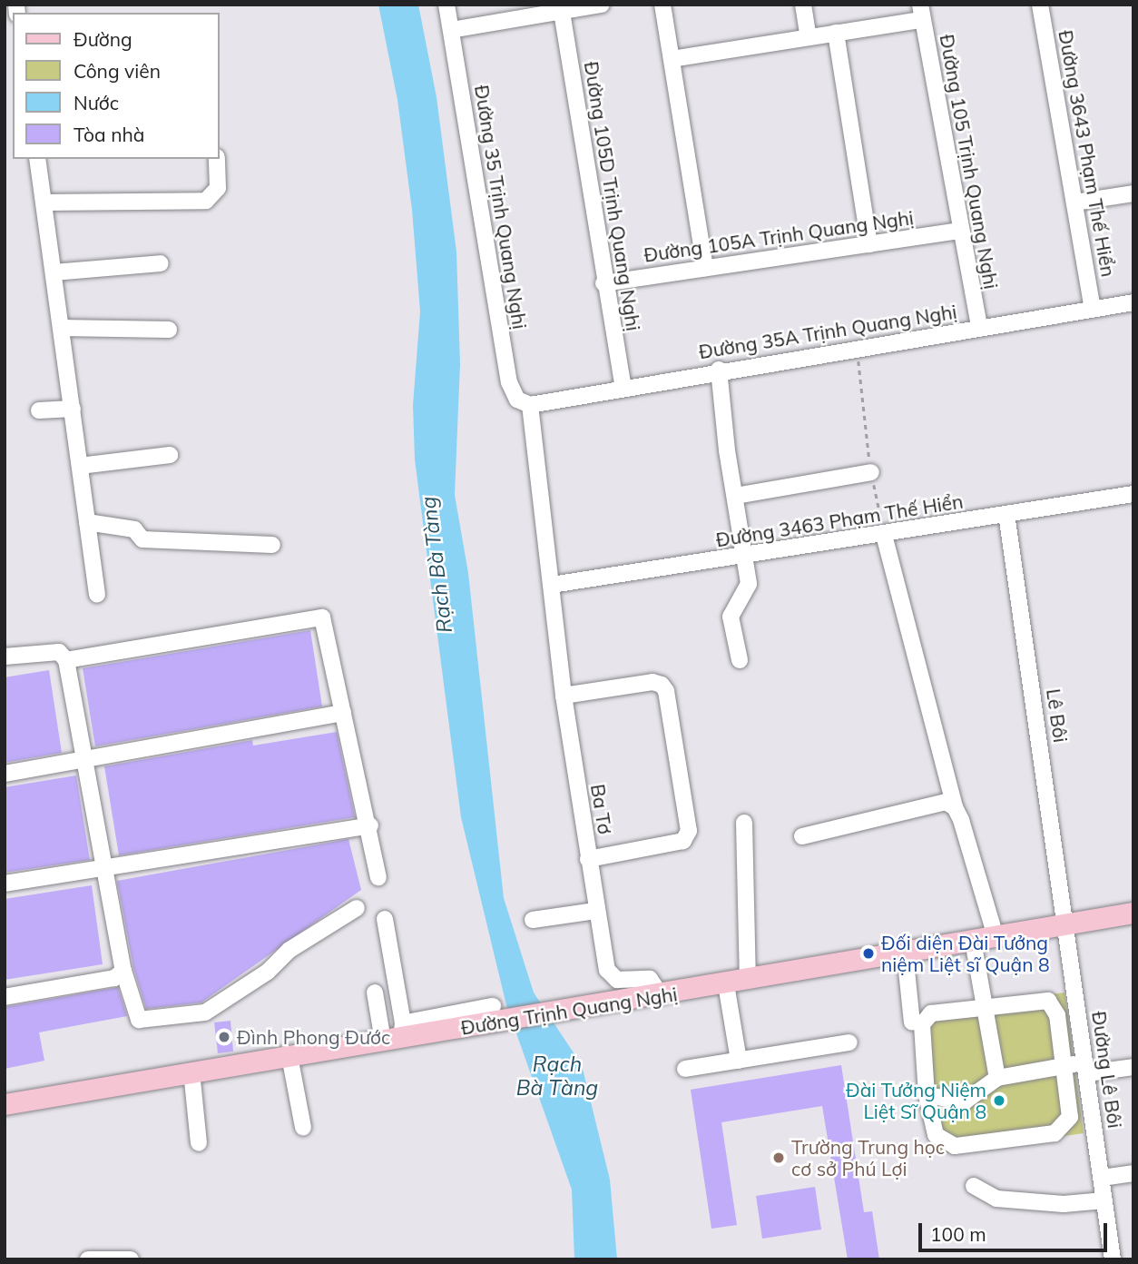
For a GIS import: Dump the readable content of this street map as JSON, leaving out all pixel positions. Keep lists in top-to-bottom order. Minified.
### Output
{"streets":{"main road":["Đường Trịnh Quang Nghị"],"street":["Đường 3643 Phạm Thế Hiển","Đường 105 Trịnh Quang Nghị","Đường 105D Trịnh Quang Nghị","Đường 35 Trịnh Quang Nghị","Đường 105A Trịnh Quang Nghị","Đường 35A Trịnh Quang Nghị","Đường 3463 Phạm Thế Hiển","Lê Bôi","Ba Tơ","Đường Lê Bôi"]},"crossings":[["Đường 3643 Phạm Thế Hiển","Đường 35A Trịnh Quang Nghị"],["Đường 105 Trịnh Quang Nghị","Đường 105A Trịnh Quang Nghị"],["Đường 105 Trịnh Quang Nghị","Đường 35A Trịnh Quang Nghị"],["Đường 105D Trịnh Quang Nghị","Đường 105A Trịnh Quang Nghị"],["Đường 105D Trịnh Quang Nghị","Đường 35A Trịnh Quang Nghị"],["Đường 35 Trịnh Quang Nghị","Đường 35A Trịnh Quang Nghị"],["Đường 35 Trịnh Quang Nghị","Ba Tơ"],["Đường 35A Trịnh Quang Nghị","Ba Tơ"],["Đường 3463 Phạm Thế Hiển","Lê Bôi"],["Đường 3463 Phạm Thế Hiển","Ba Tơ"],["Lê Bôi","Đường Trịnh Quang Nghị"],["Lê Bôi","Đường Lê Bôi"],["Ba Tơ","Đường Trịnh Quang Nghị"],["Đường Trịnh Quang Nghị","Đường Lê Bôi"]],"water":["Rạch Bà Tàng"],"places":["Đối diện Đài Tưởng niệm Liệt sĩ Quận 8","Đình Phong Đước","Đài Tưởng Niệm Liệt Sĩ Quận 8","Trường Trung học cơ sở Phú Lợi"],"legend":["Đường","Công viên","Nước","Tòa nhà"],"scale_bar":"100 m"}
